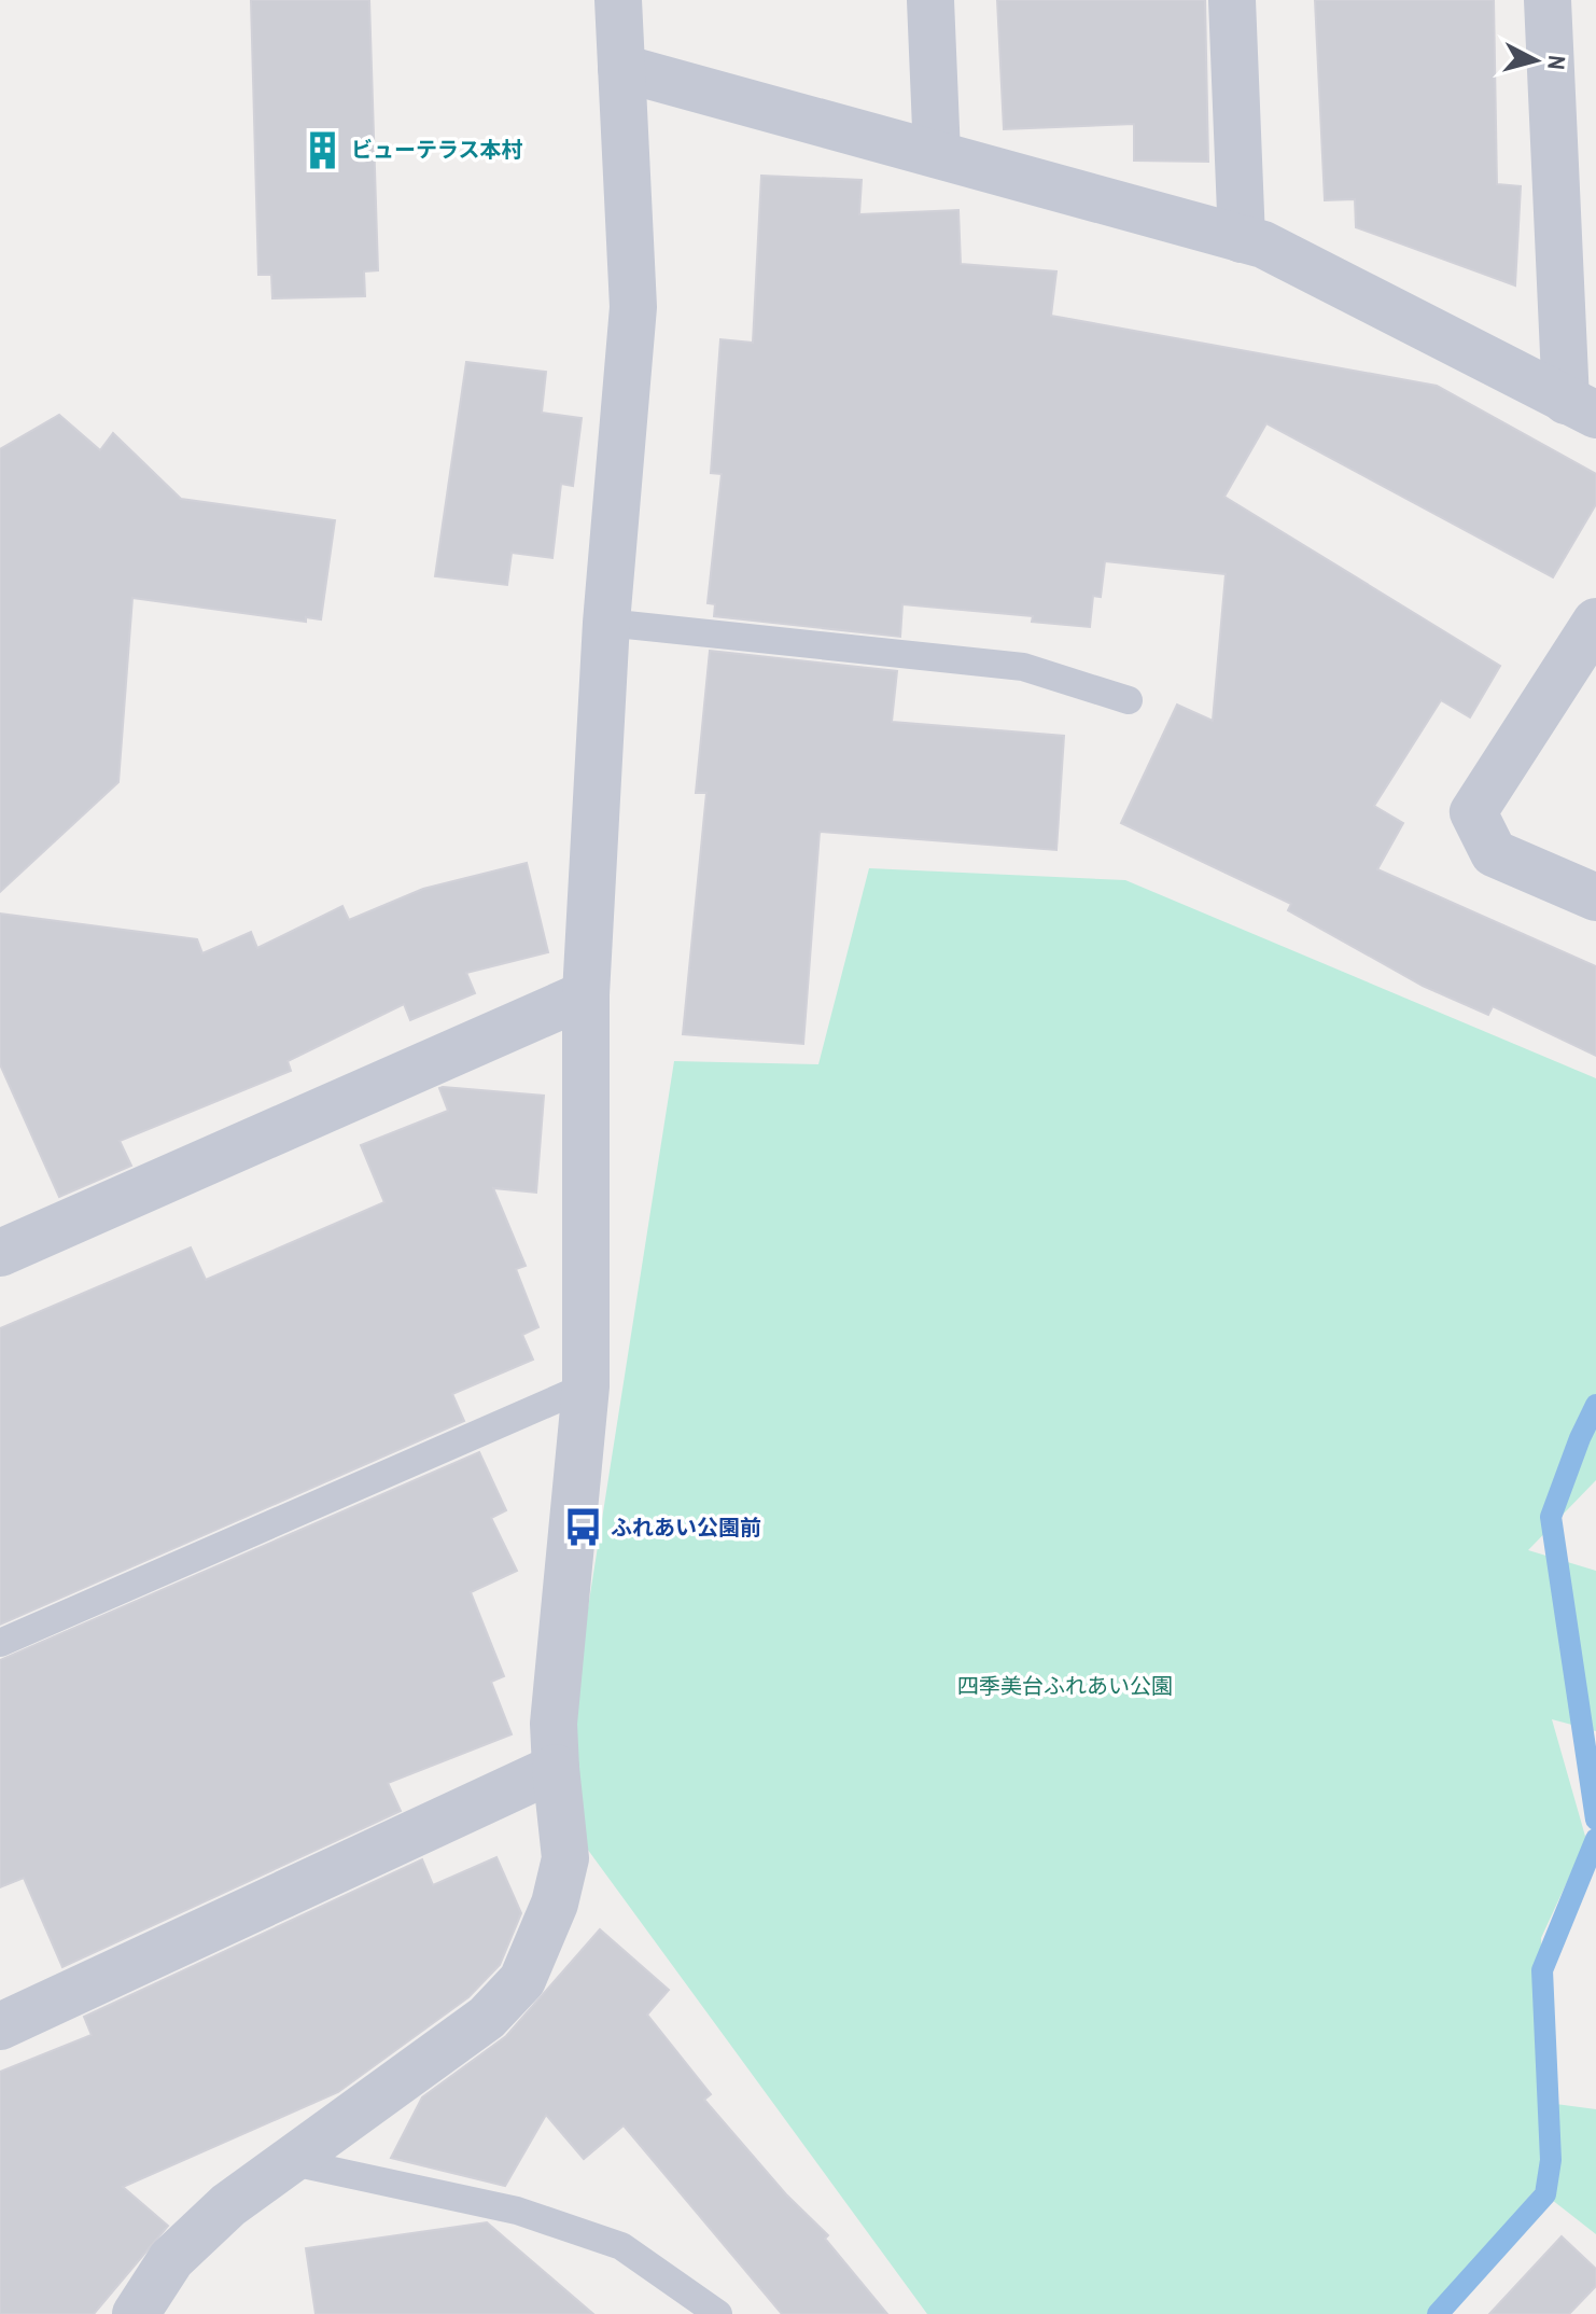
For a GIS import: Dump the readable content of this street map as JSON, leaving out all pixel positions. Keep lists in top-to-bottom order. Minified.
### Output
{"parks":["四季美台ふれあい公園"],"places":{"building":["ビューテラス本村"],"bus stop":["ふれあい公園前"]},"north":"right"}
